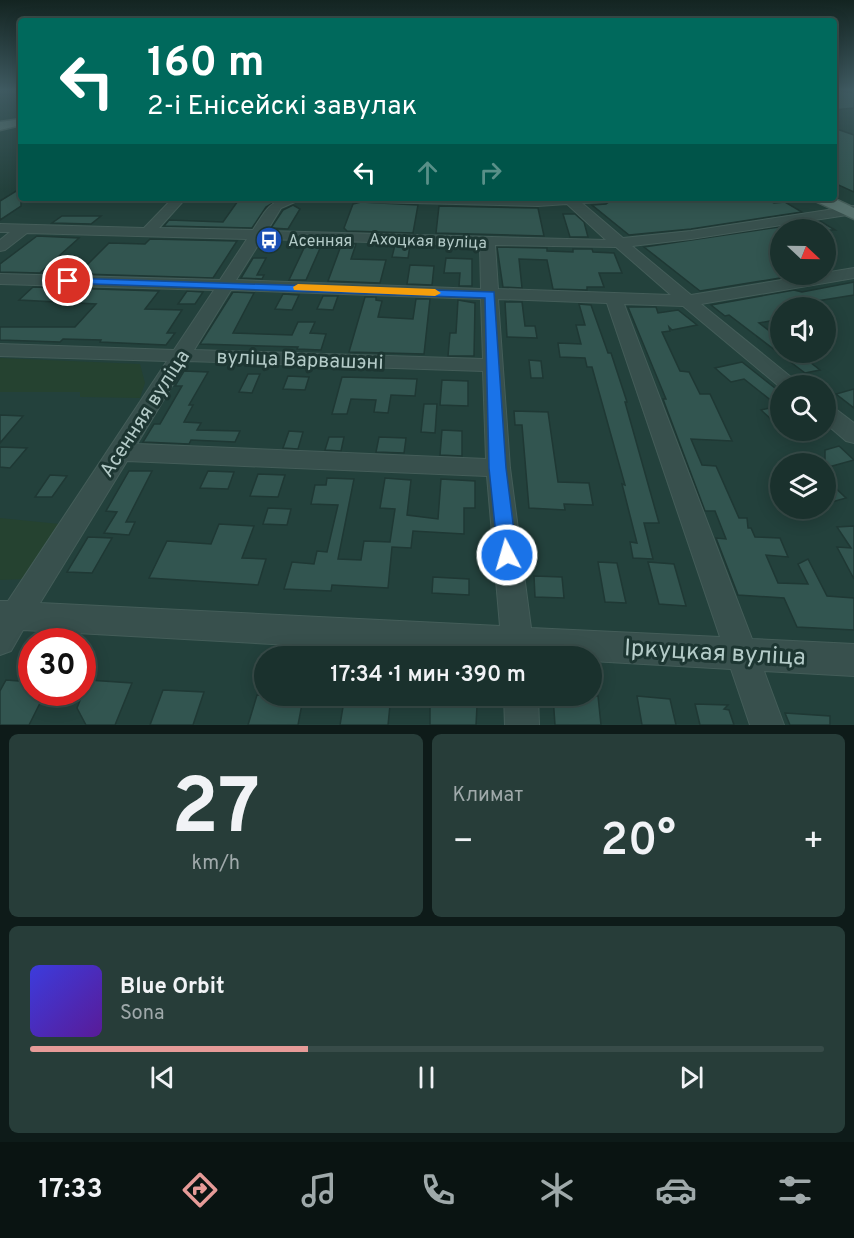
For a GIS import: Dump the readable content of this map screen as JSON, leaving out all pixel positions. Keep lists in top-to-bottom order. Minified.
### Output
{"streets":{"street":["Ахоцкая вуліца","вуліца Варвашэні","Асенняя вуліца","Іркуцкая вуліца"]},"crossings":[["Ахоцкая вуліца","Асенняя вуліца"],["вуліца Варвашэні","Асенняя вуліца"],["Асенняя вуліца","Іркуцкая вуліца"]],"places":{"bus stop":["Асенняя"]},"north":"right","page":{"turn":["160 m","2-і Енісейскі завулак"],"limit":"30","trip":"17:34 · 1 мин · 390 m","tile":[["27","km/h"],"Климат"],"heat":["−","20°","+"],"song":["Blue Orbit","Sona"],"tabs":"17:33"}}
